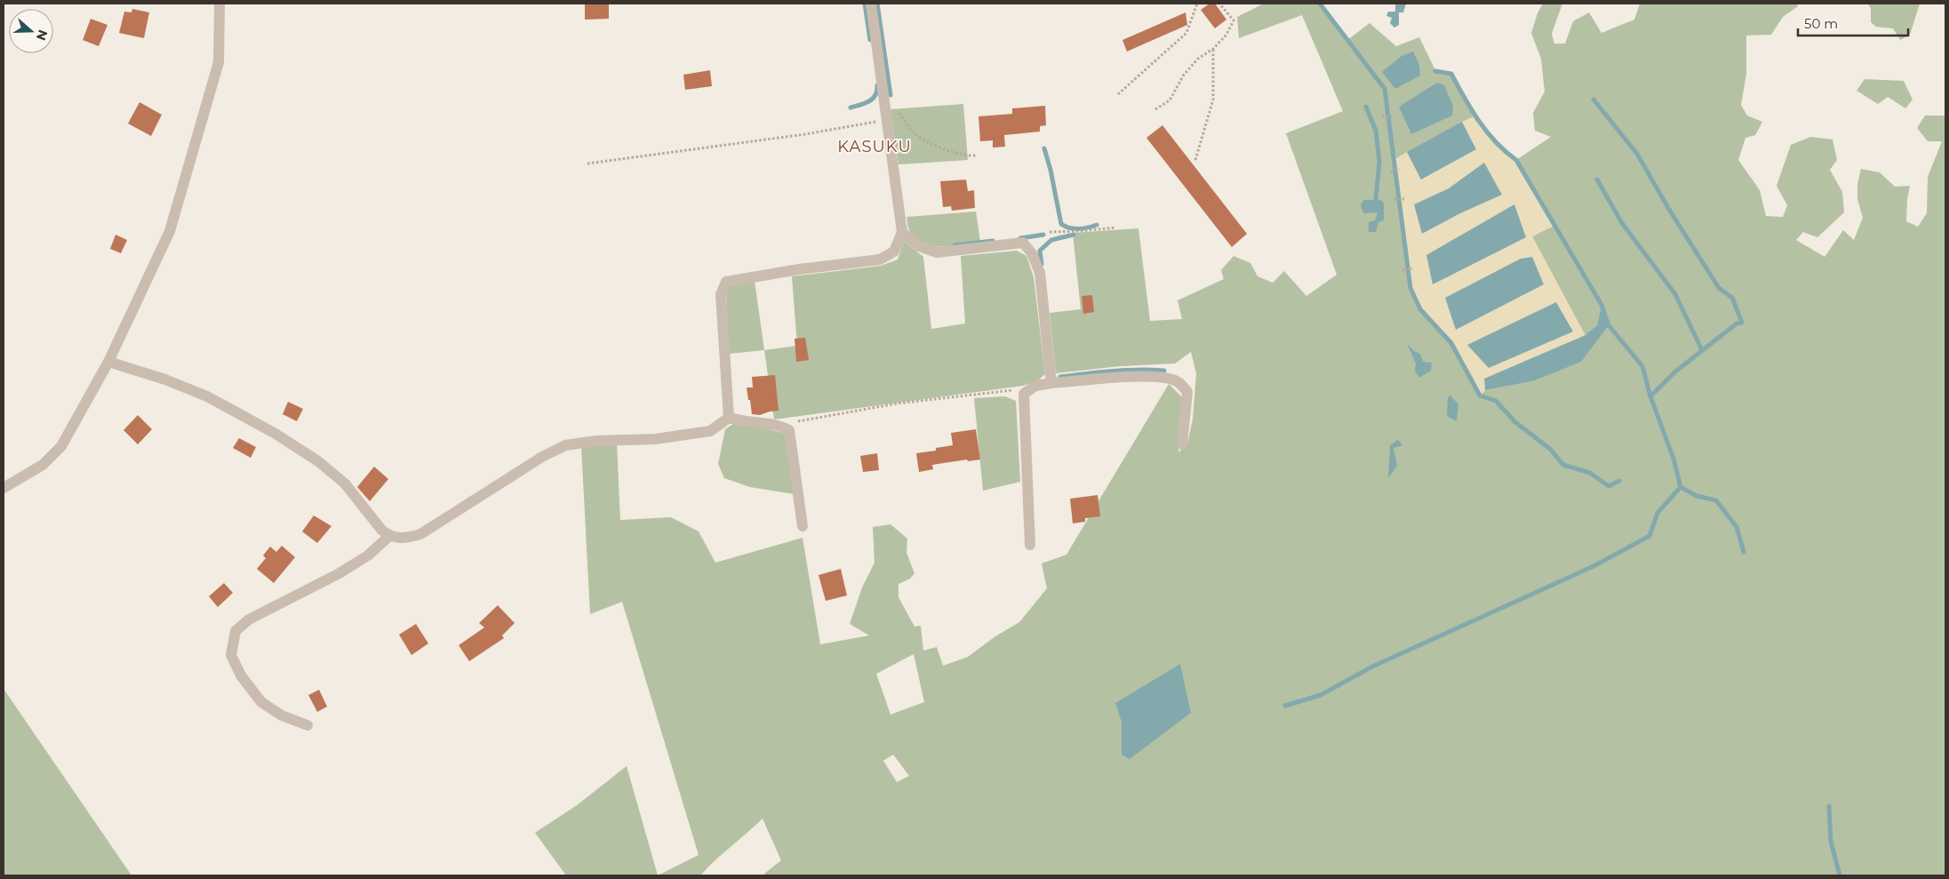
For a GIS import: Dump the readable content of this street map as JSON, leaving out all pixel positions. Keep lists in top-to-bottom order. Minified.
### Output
{"districts":["KASUKU"],"scale_bar":"50 m","north":"right"}
